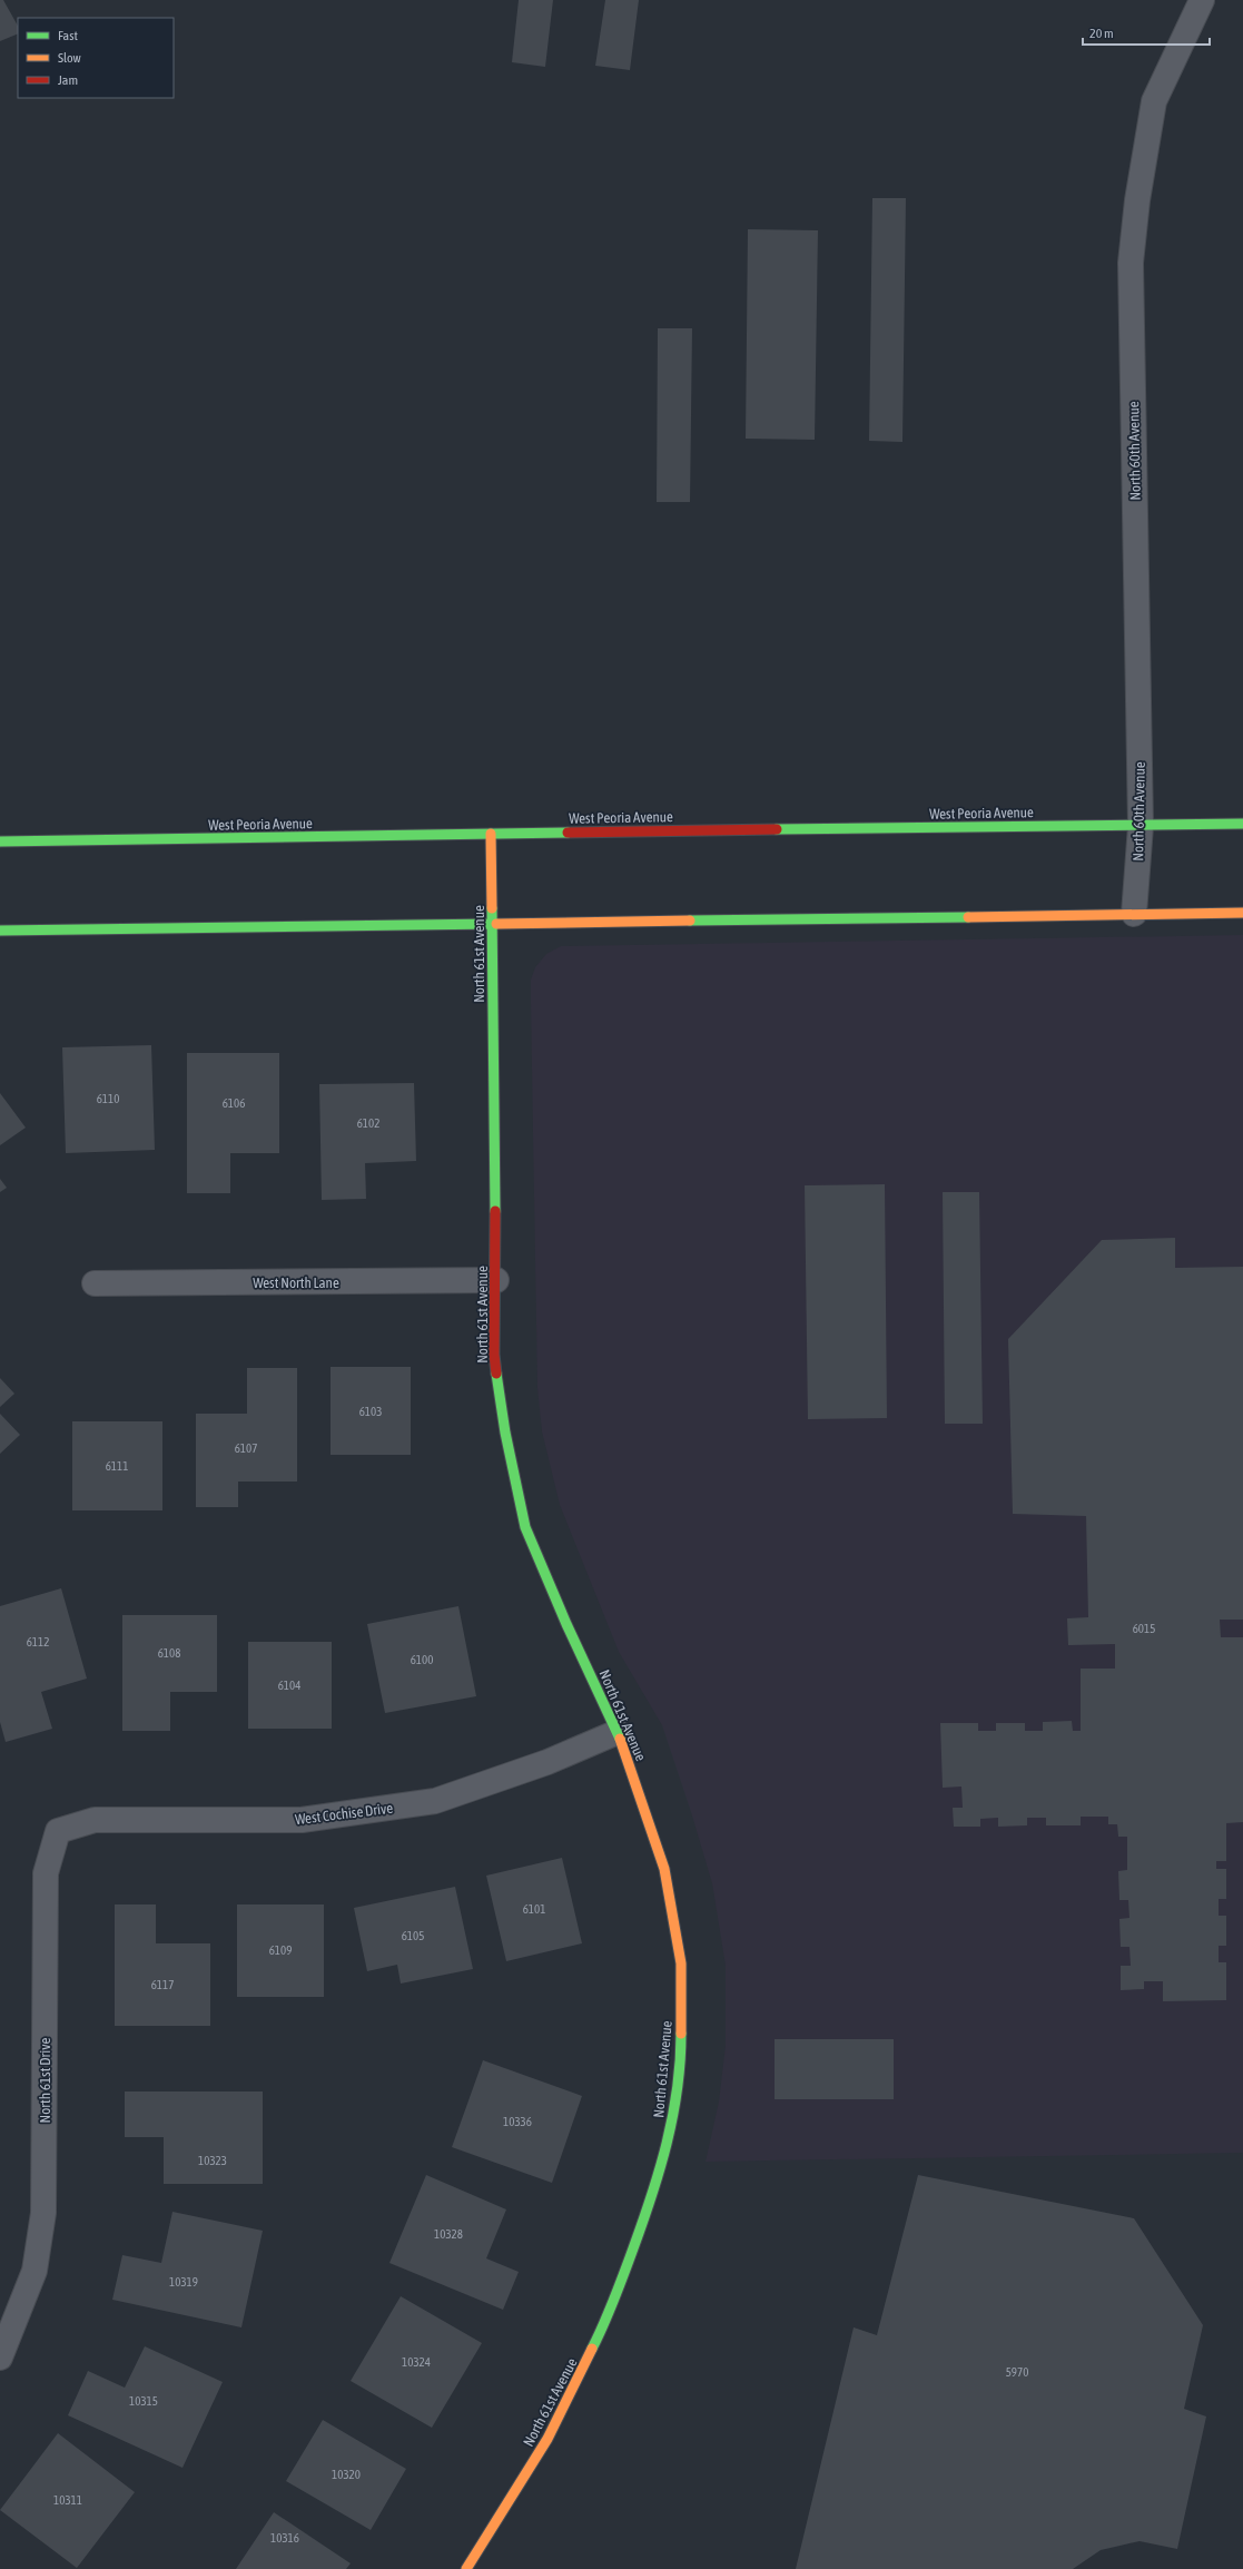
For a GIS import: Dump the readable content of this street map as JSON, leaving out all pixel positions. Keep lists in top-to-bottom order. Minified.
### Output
{"streets":{"main road":["West Peoria Avenue","North 61st Avenue"],"street":["North 60th Avenue","West North Lane","West Cochise Drive","North 61st Drive"]},"crossings":[["North 60th Avenue","West Peoria Avenue"],["West Peoria Avenue","North 61st Avenue"],["North 61st Avenue","West North Lane"],["North 61st Avenue","West Cochise Drive"],["West Cochise Drive","North 61st Drive"]],"house_numbers":["6110","6106","6102","6103","6107","6111","6015","6112","6108","6100","6104","6101","6105","6109","6117","10336","10323","10328","10319","10324","5970","10315","10320","10311","10316"],"legend":["Fast","Slow","Jam"],"scale_bar":"20 m"}
